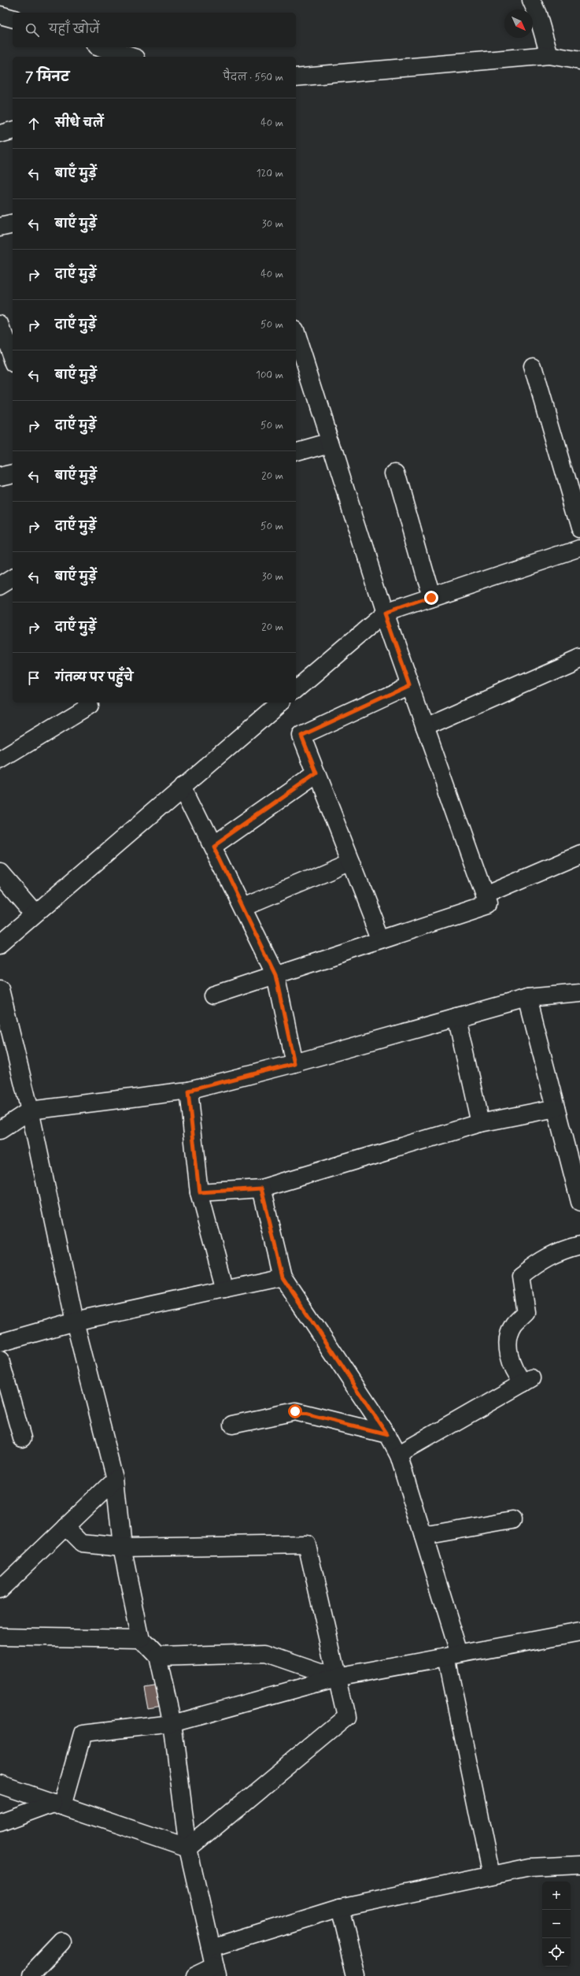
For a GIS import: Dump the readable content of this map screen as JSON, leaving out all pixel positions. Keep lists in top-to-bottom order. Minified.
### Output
{"north":"bottom right","page":{"search":"यहाँ खोजें","heading":["7 मिनट","पैदल · 550 m"],"list":[["सीधे चलें","40 m"],["बाएँ मुड़ें","120 m"],["बाएँ मुड़ें","30 m"],["दाएँ मुड़ें","40 m"],["दाएँ मुड़ें","50 m"],["बाएँ मुड़ें","100 m"],["दाएँ मुड़ें","50 m"],["बाएँ मुड़ें","20 m"],["दाएँ मुड़ें","50 m"],["बाएँ मुड़ें","30 m"],["दाएँ मुड़ें","20 m"],"गंतव्य पर पहुँचे"],"map_buttons":["+","−"]}}
